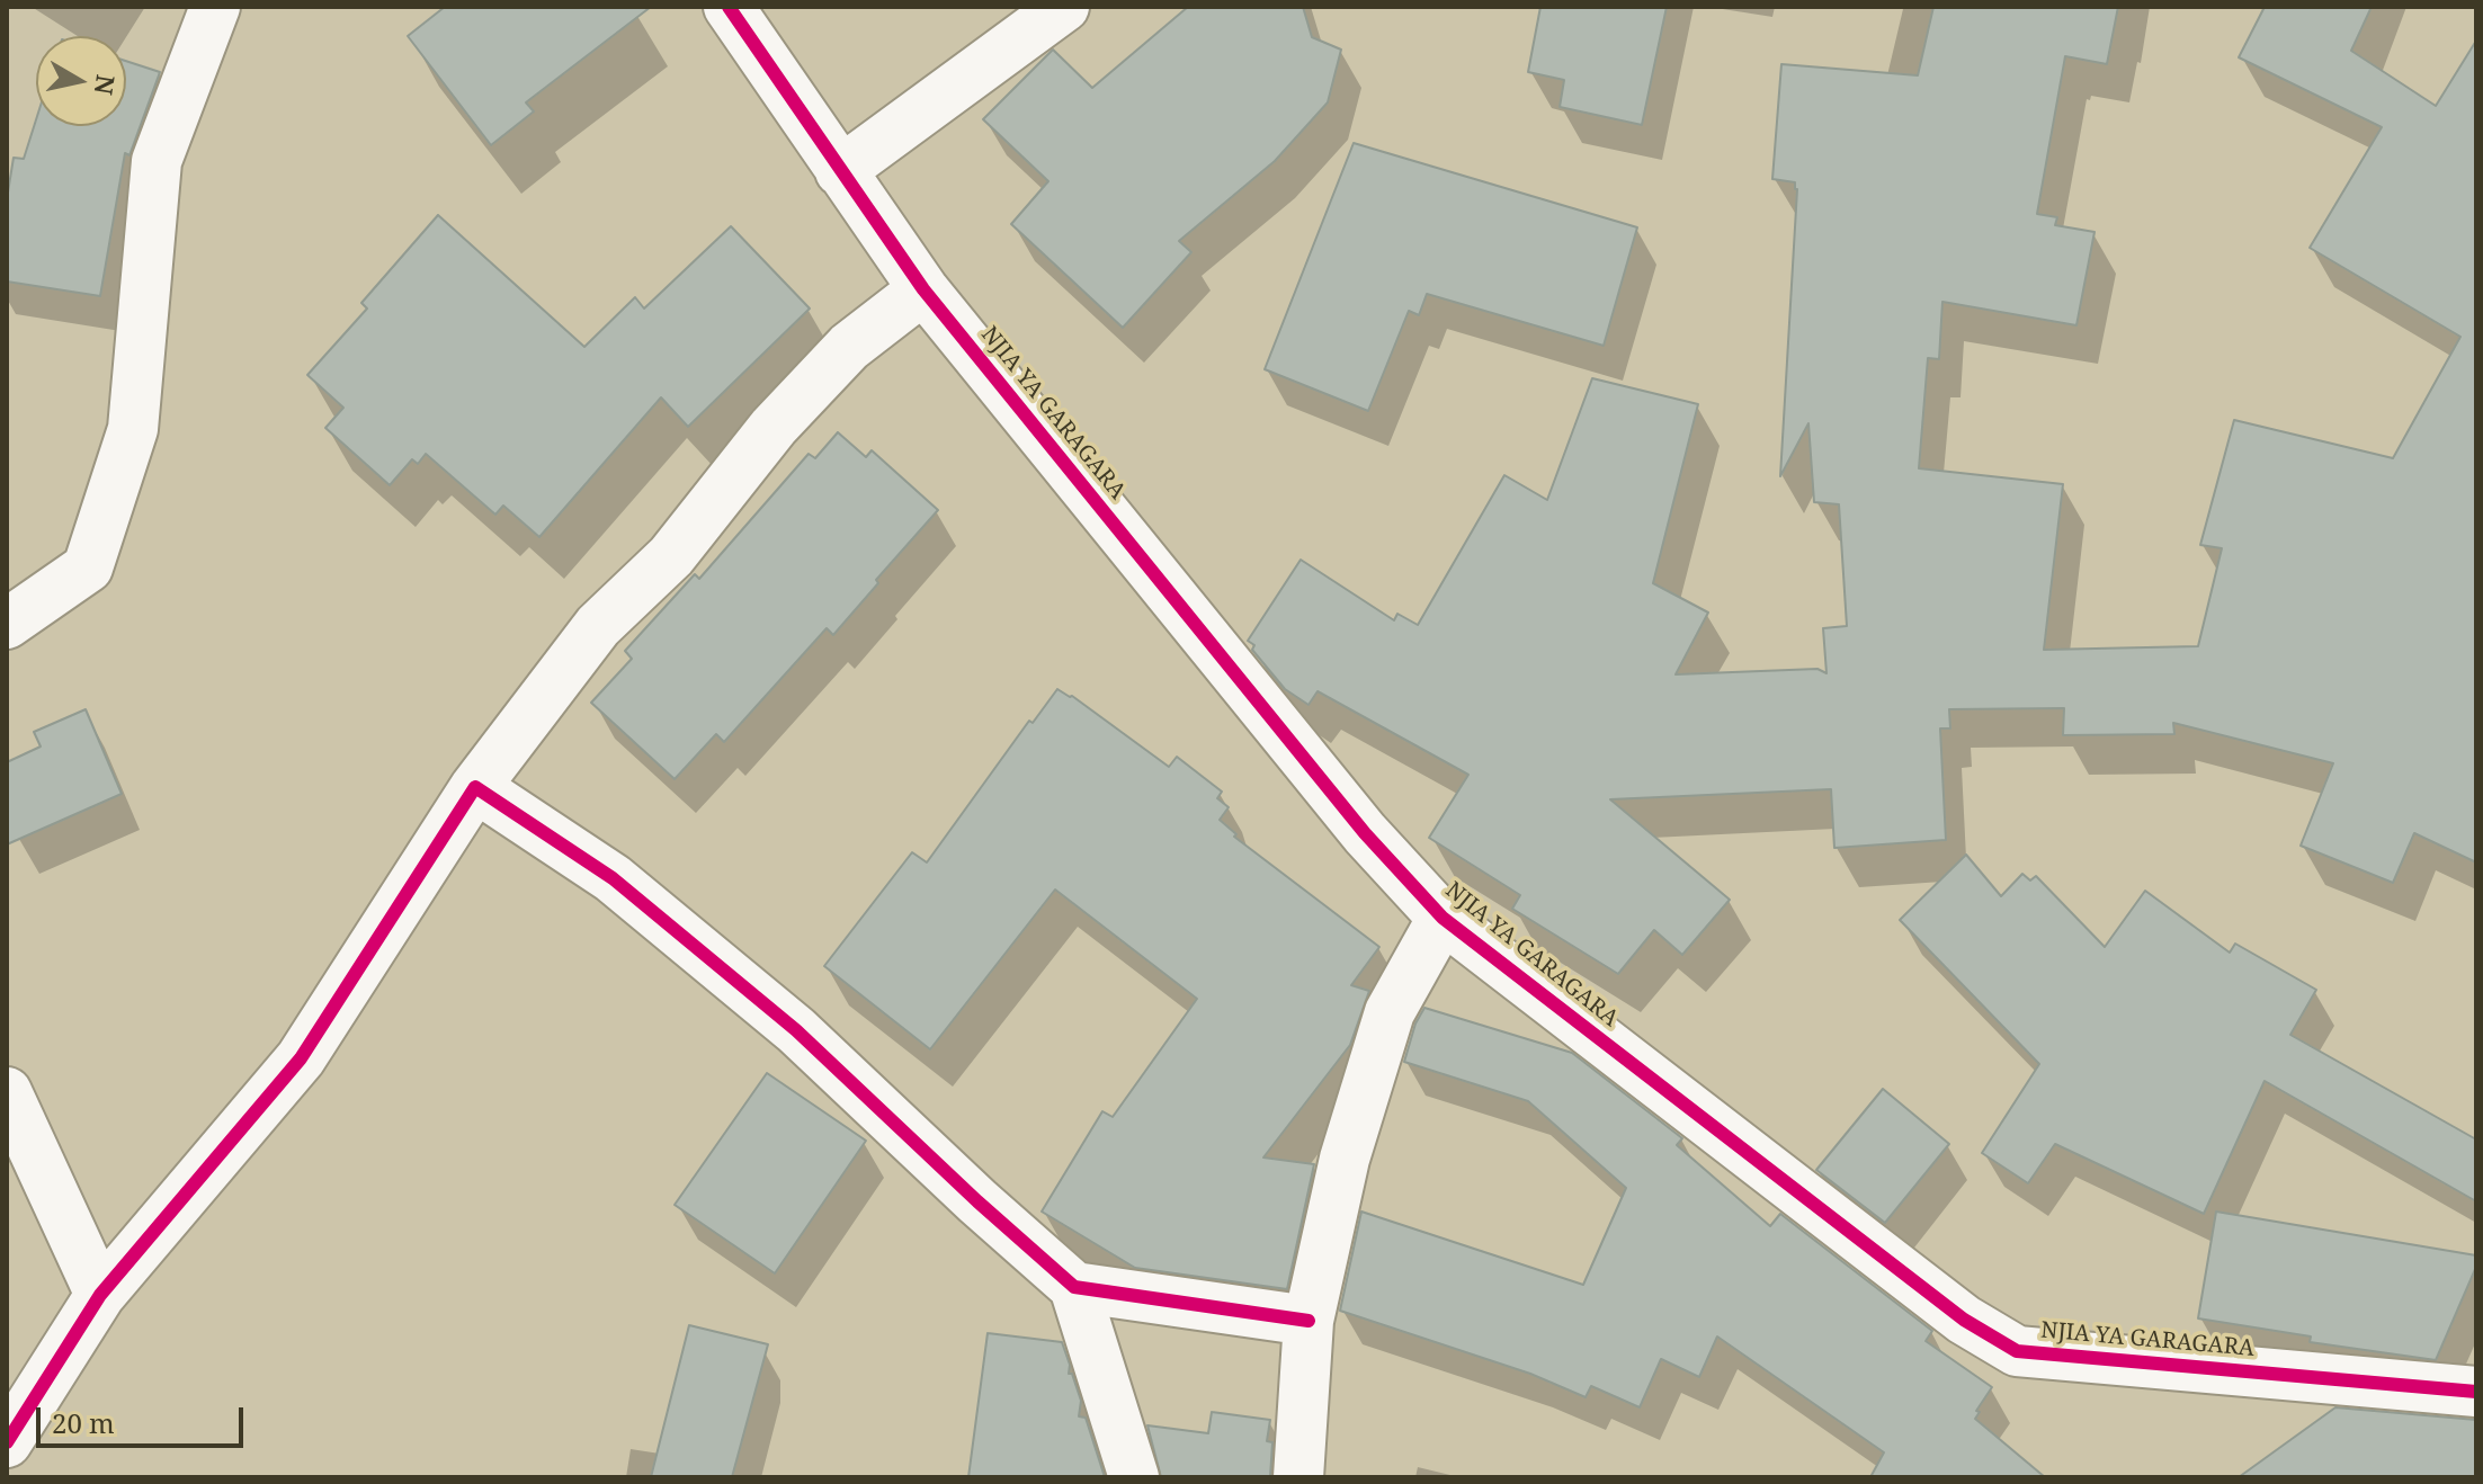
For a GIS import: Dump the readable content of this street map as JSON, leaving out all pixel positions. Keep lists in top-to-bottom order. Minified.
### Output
{"streets":{"street":["NJIA YA GARAGARA"]},"scale_bar":"20 m","north":"right"}
